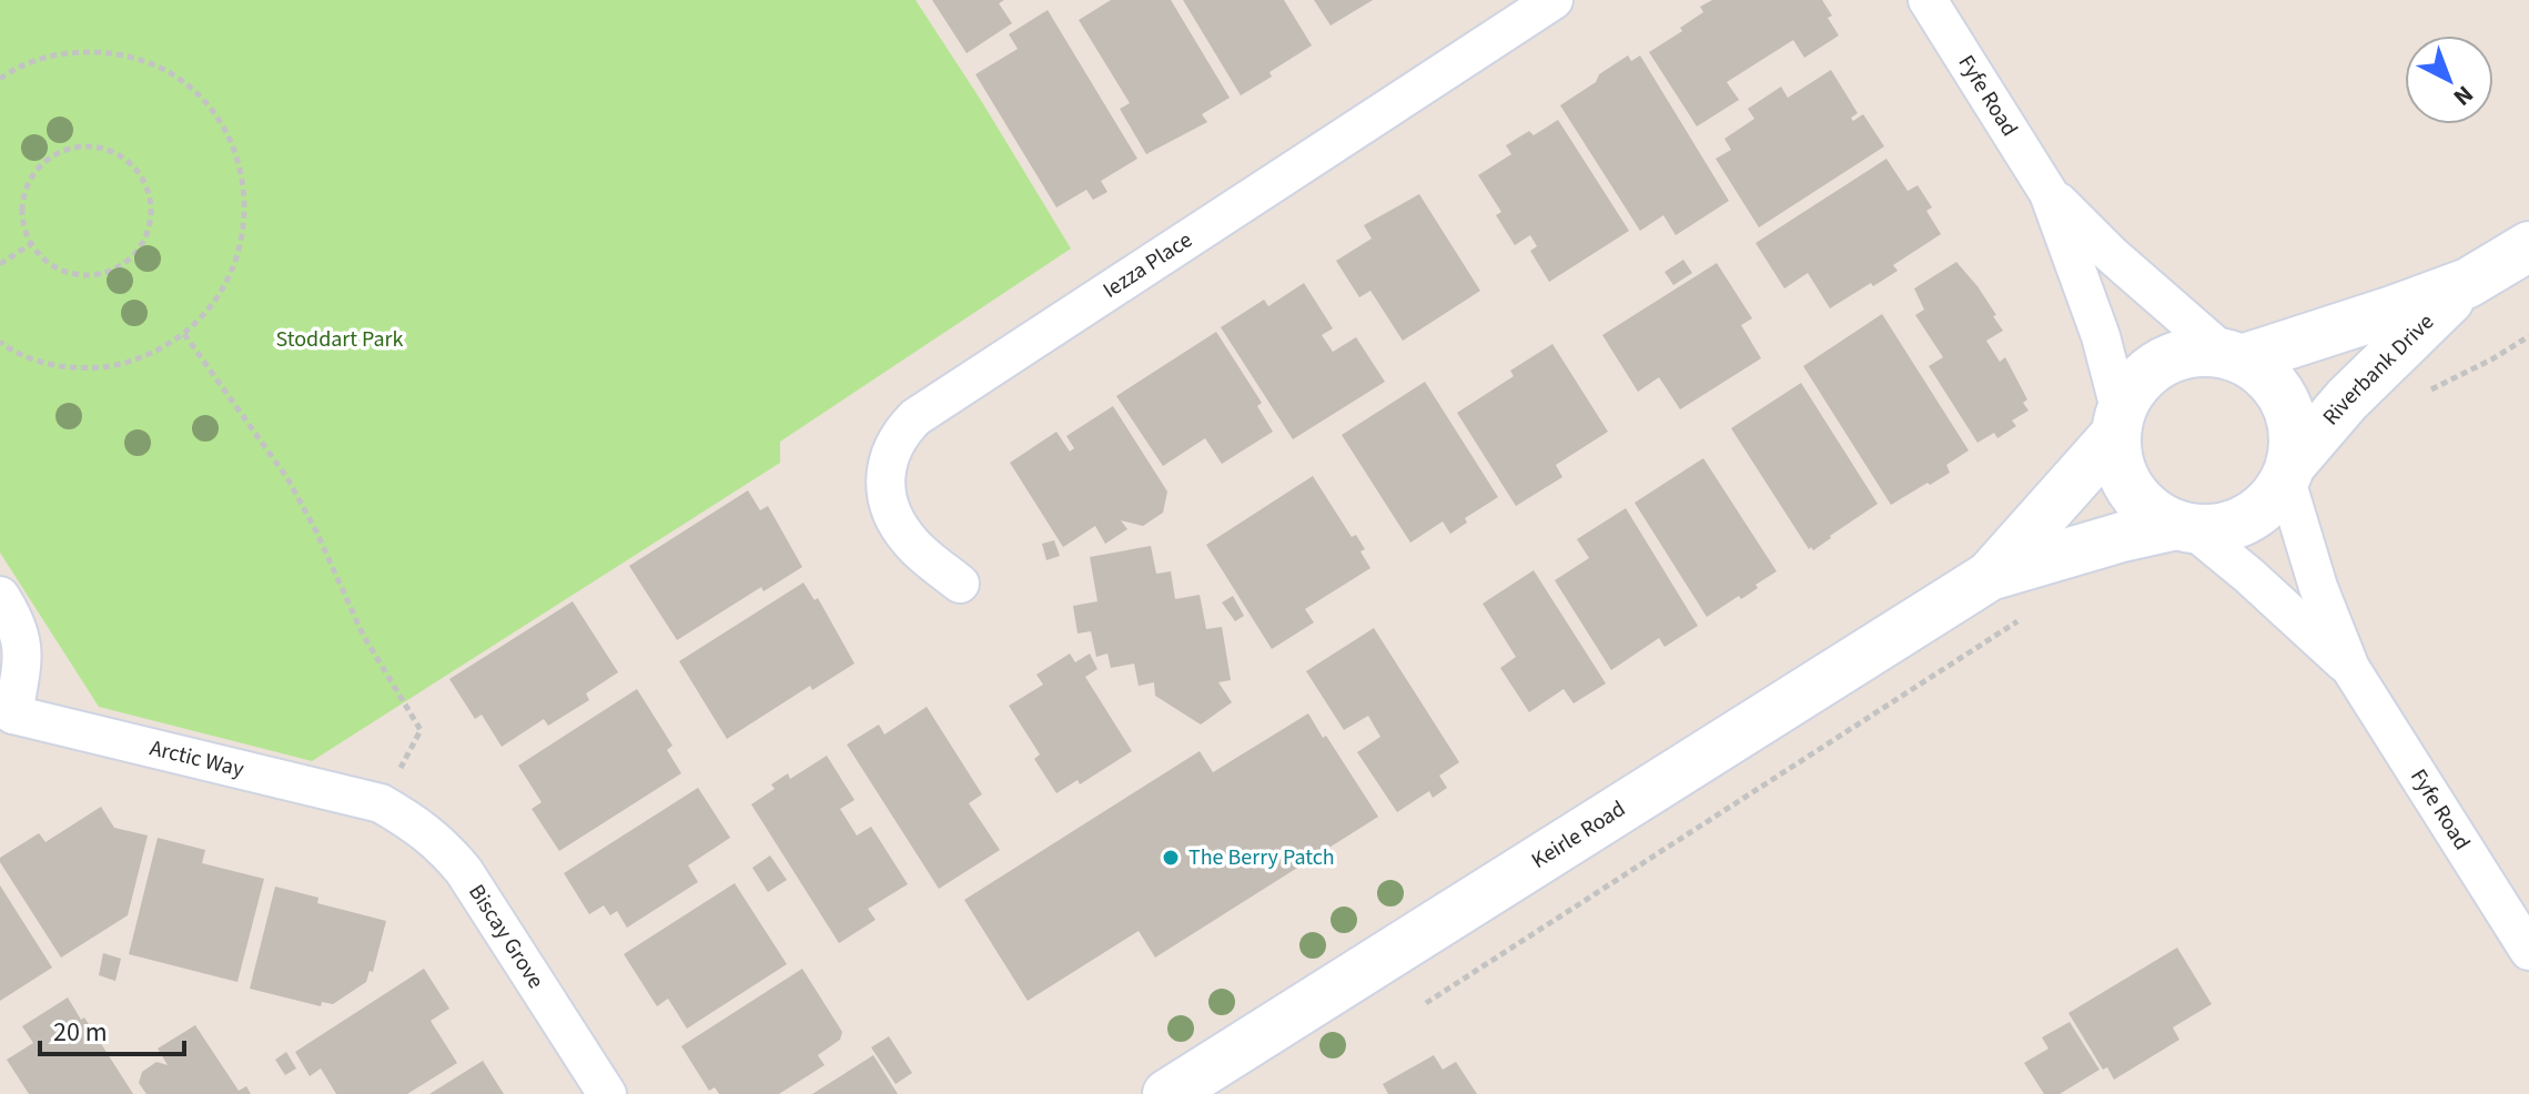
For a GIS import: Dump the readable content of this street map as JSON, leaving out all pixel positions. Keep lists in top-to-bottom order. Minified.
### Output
{"streets":{"street":["Fyfe Road","Iezza Place","Riverbank Drive","Arctic Way","Keirle Road","Biscay Grove"]},"crossings":[["Fyfe Road","Riverbank Drive"],["Fyfe Road","Keirle Road"],["Riverbank Drive","Keirle Road"],["Arctic Way","Biscay Grove"]],"parks":["Stoddart Park"],"places":["The Berry Patch"],"scale_bar":"20 m","north":"bottom right"}
